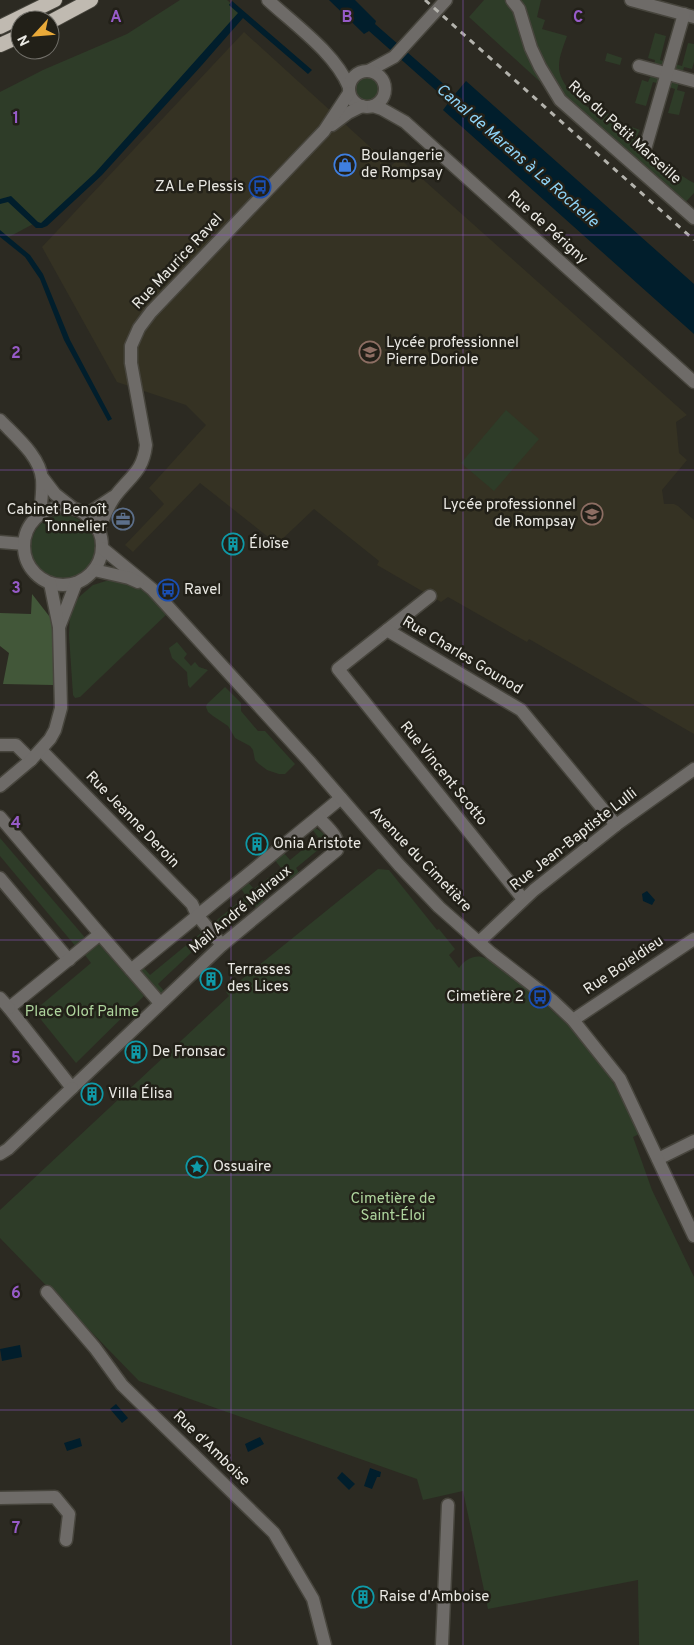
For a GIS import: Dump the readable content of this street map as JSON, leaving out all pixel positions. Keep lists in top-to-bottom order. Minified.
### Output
{"streets":{"street":["Rue du Petit Marseille","Rue de Périgny","Rue Maurice Ravel","Rue Charles Gounod","Rue Vincent Scotto","Rue Jeanne Deroin","Rue Jean-Baptiste Lulli","Avenue du Cimetière","Mail André Malraux","Rue Boieldieu","Rue d'Amboise"]},"crossings":[["Rue de Périgny","Rue Maurice Ravel"],["Rue Maurice Ravel","Avenue du Cimetière"],["Rue Charles Gounod","Rue Vincent Scotto"],["Rue Charles Gounod","Rue Jean-Baptiste Lulli"],["Rue Vincent Scotto","Rue Jean-Baptiste Lulli"],["Rue Jeanne Deroin","Mail André Malraux"],["Rue Jean-Baptiste Lulli","Avenue du Cimetière"],["Avenue du Cimetière","Mail André Malraux"],["Avenue du Cimetière","Rue Boieldieu"]],"water":["Canal de Marans à La Rochelle"],"parks":["Place Olof Palme","Cimetière de Saint-Éloi"],"places":{"shop":["Boulangerie de Rompsay"],"bus stop":["ZA Le Plessis","Ravel","Cimetière 2"],"school or university":["Lycée professionnel Pierre Doriole","Lycée professionnel de Rompsay"],"office":["Cabinet Benoît Tonnelier"],"building":["Éloïse","Onia Aristote","Terrasses des Lices","De Fronsac","Villa Élisa","Raise d'Amboise"],"place":["Ossuaire"]},"north":"bottom left","grid":{"columns":["A","B","C"],"rows":["1","2","3","4","5","6","7"]}}
